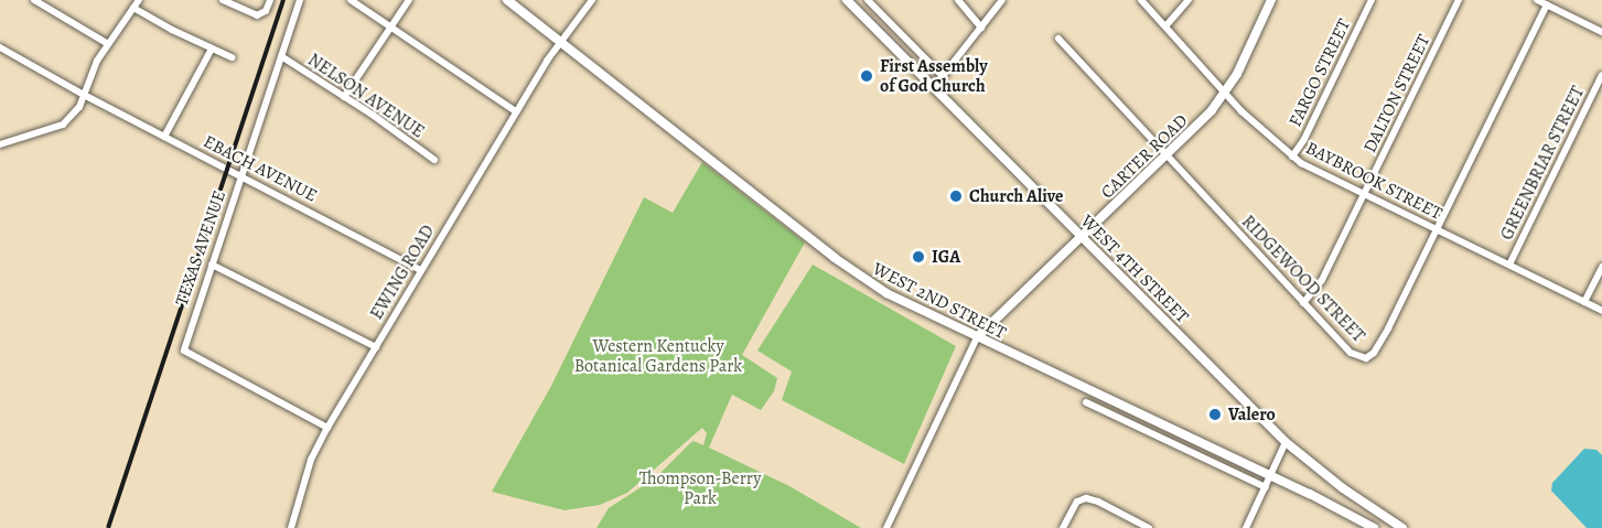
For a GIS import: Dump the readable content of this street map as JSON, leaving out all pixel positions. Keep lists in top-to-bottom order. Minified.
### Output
{"streets":{"main road":["CARTER ROAD","WEST 4TH STREET","WEST 2ND STREET"],"street":["FARGO STREET","DALTON STREET","NELSON AVENUE","GREENBRIAR STREET","EBACH AVENUE","BAYBROOK STREET","TEXAS AVENUE","EWING ROAD","RIDGEWOOD STREET"]},"crossings":[["FARGO STREET","BAYBROOK STREET"],["DALTON STREET","BAYBROOK STREET"],["DALTON STREET","RIDGEWOOD STREET"],["NELSON AVENUE","TEXAS AVENUE"],["CARTER ROAD","BAYBROOK STREET"],["CARTER ROAD","WEST 4TH STREET"],["CARTER ROAD","RIDGEWOOD STREET"],["CARTER ROAD","WEST 2ND STREET"],["GREENBRIAR STREET","BAYBROOK STREET"],["EBACH AVENUE","TEXAS AVENUE"],["EBACH AVENUE","EWING ROAD"],["BAYBROOK STREET","RIDGEWOOD STREET"],["TEXAS AVENUE","EWING ROAD"],["EWING ROAD","WEST 2ND STREET"]],"parks":["Western Kentucky Botanical Gardens Park","Thompson-Berry Park"],"places":["First Assembly of God Church","Church Alive","IGA","Valero"]}
